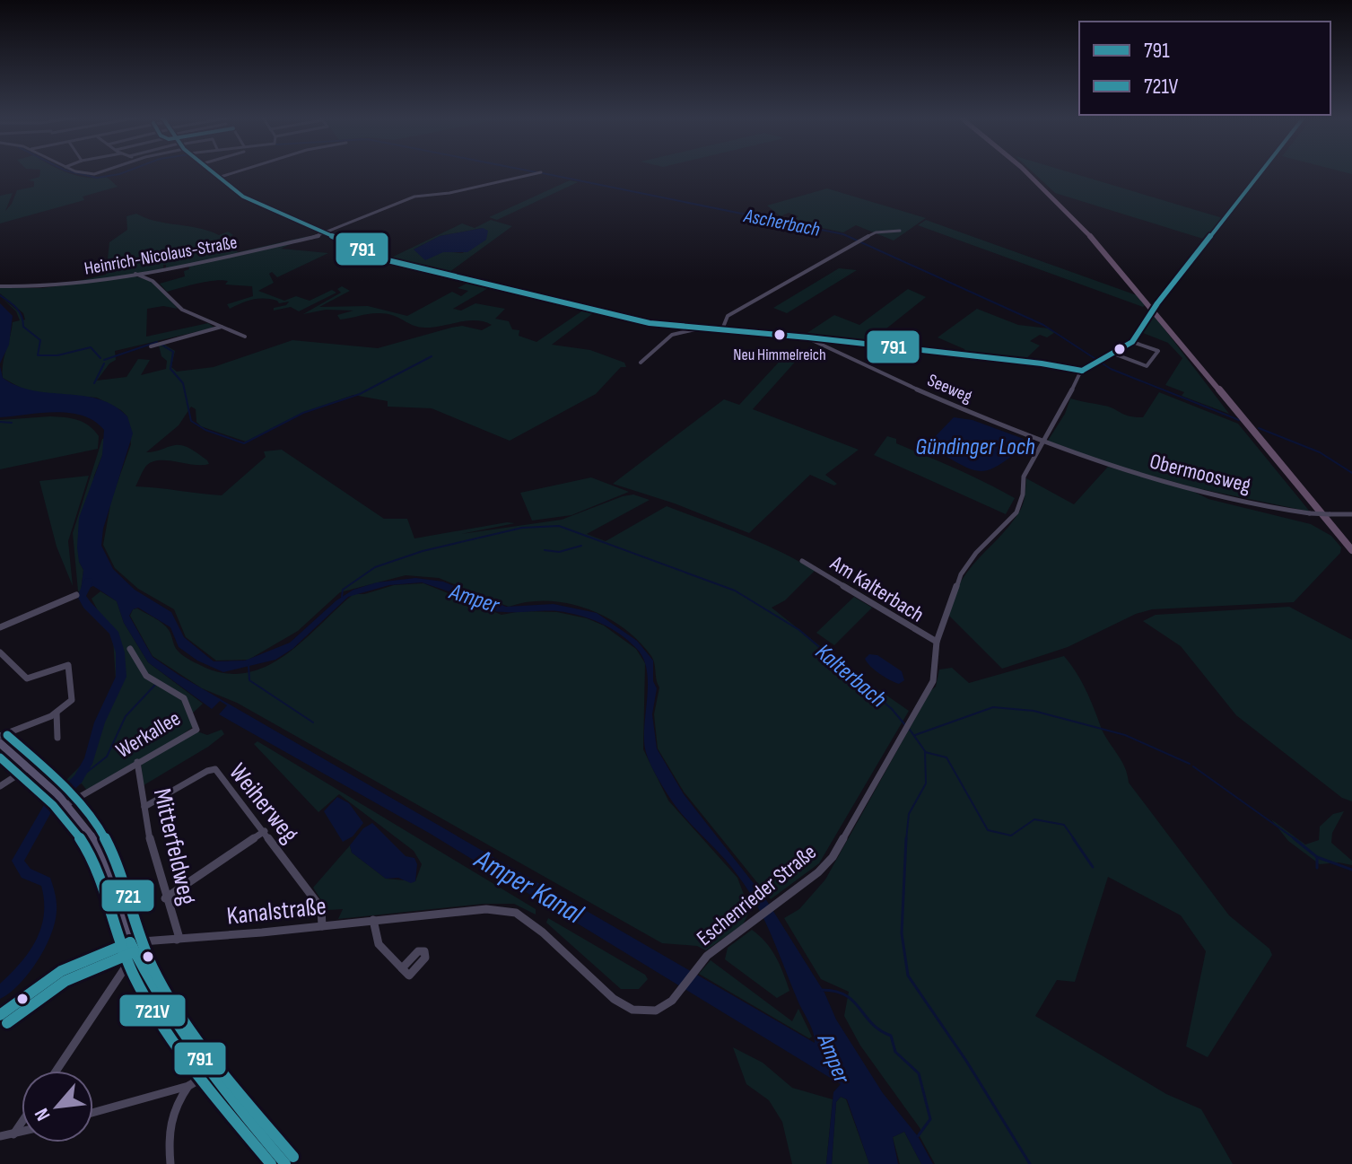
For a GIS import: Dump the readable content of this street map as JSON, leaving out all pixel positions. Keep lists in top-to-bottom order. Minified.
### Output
{"streets":{"street":["Heinrich-Nicolaus-Straße","Seeweg","Obermoosweg","Am Kalterbach","Werkallee","Weiherweg","Mitterfeldweg","Eschenrieder Straße","Kanalstraße"]},"crossings":[["Seeweg","Obermoosweg"],["Seeweg","Eschenrieder Straße"],["Obermoosweg","Eschenrieder Straße"],["Am Kalterbach","Eschenrieder Straße"],["Werkallee","Mitterfeldweg"],["Weiherweg","Mitterfeldweg"],["Weiherweg","Kanalstraße"],["Mitterfeldweg","Kanalstraße"],["Eschenrieder Straße","Kanalstraße"]],"water":["Ascherbach","Gündinger Loch","Amper","Kalterbach","Amper Kanal"],"places":["Neu Himmelreich"],"lines":["transit line 791","transit line 721","transit line 721V"],"legend":["791","721V"],"north":"bottom left"}
